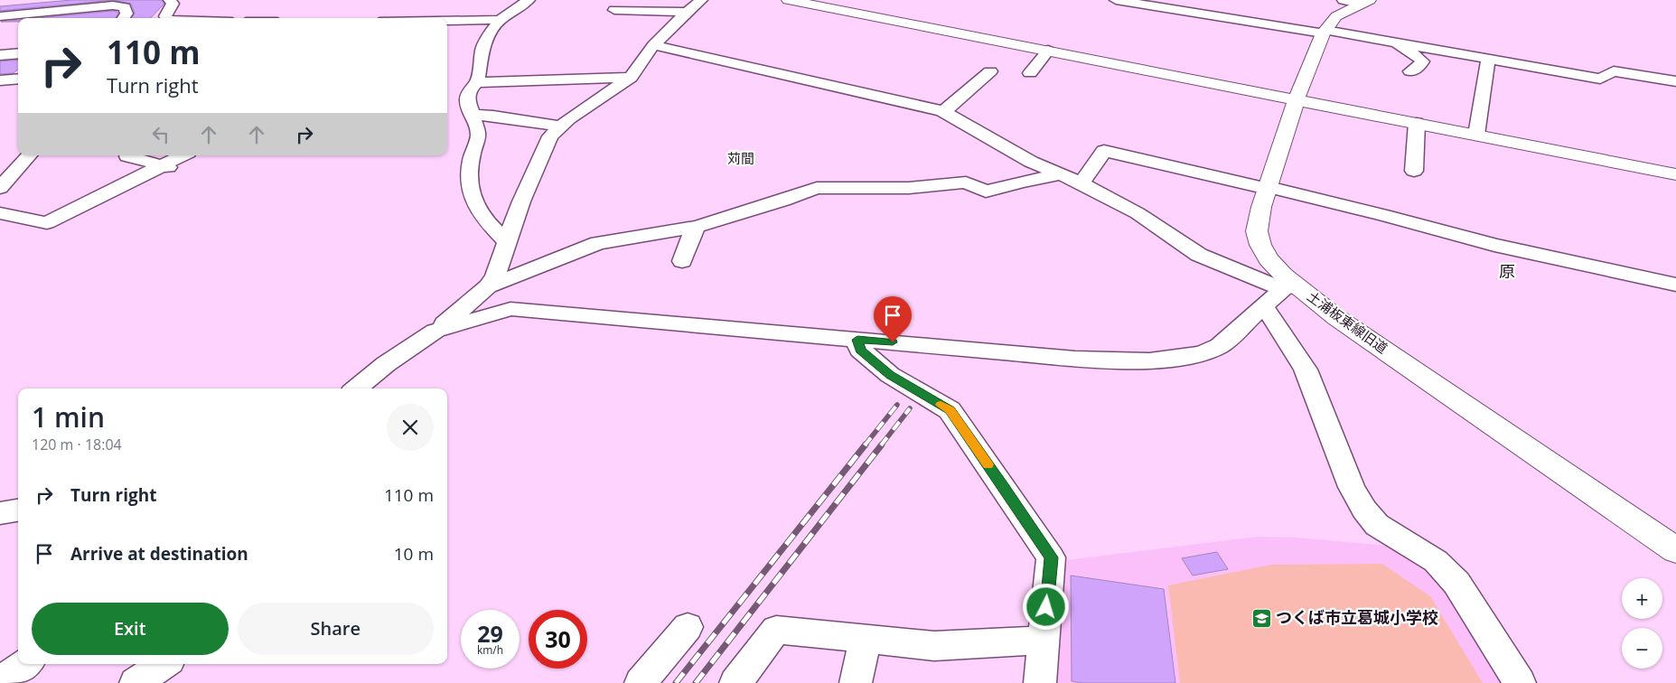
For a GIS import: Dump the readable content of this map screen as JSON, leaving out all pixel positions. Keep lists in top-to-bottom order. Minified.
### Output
{"streets":{"street":["土浦板東線旧道"]},"districts":["苅間","原"],"places":{"school or university":["つくば市立葛城小学校"]},"page":{"turn":["110 m","Turn right"],"heading":["1 min","120 m · 18:04"],"list":[{"name":"Turn right","value":"110 m"},{"name":"Arrive at destination","value":"10 m"}],"map_buttons":["+","−"],"buttons":["Exit","Share"],"speed":"29 km/h","limit":"30"}}
